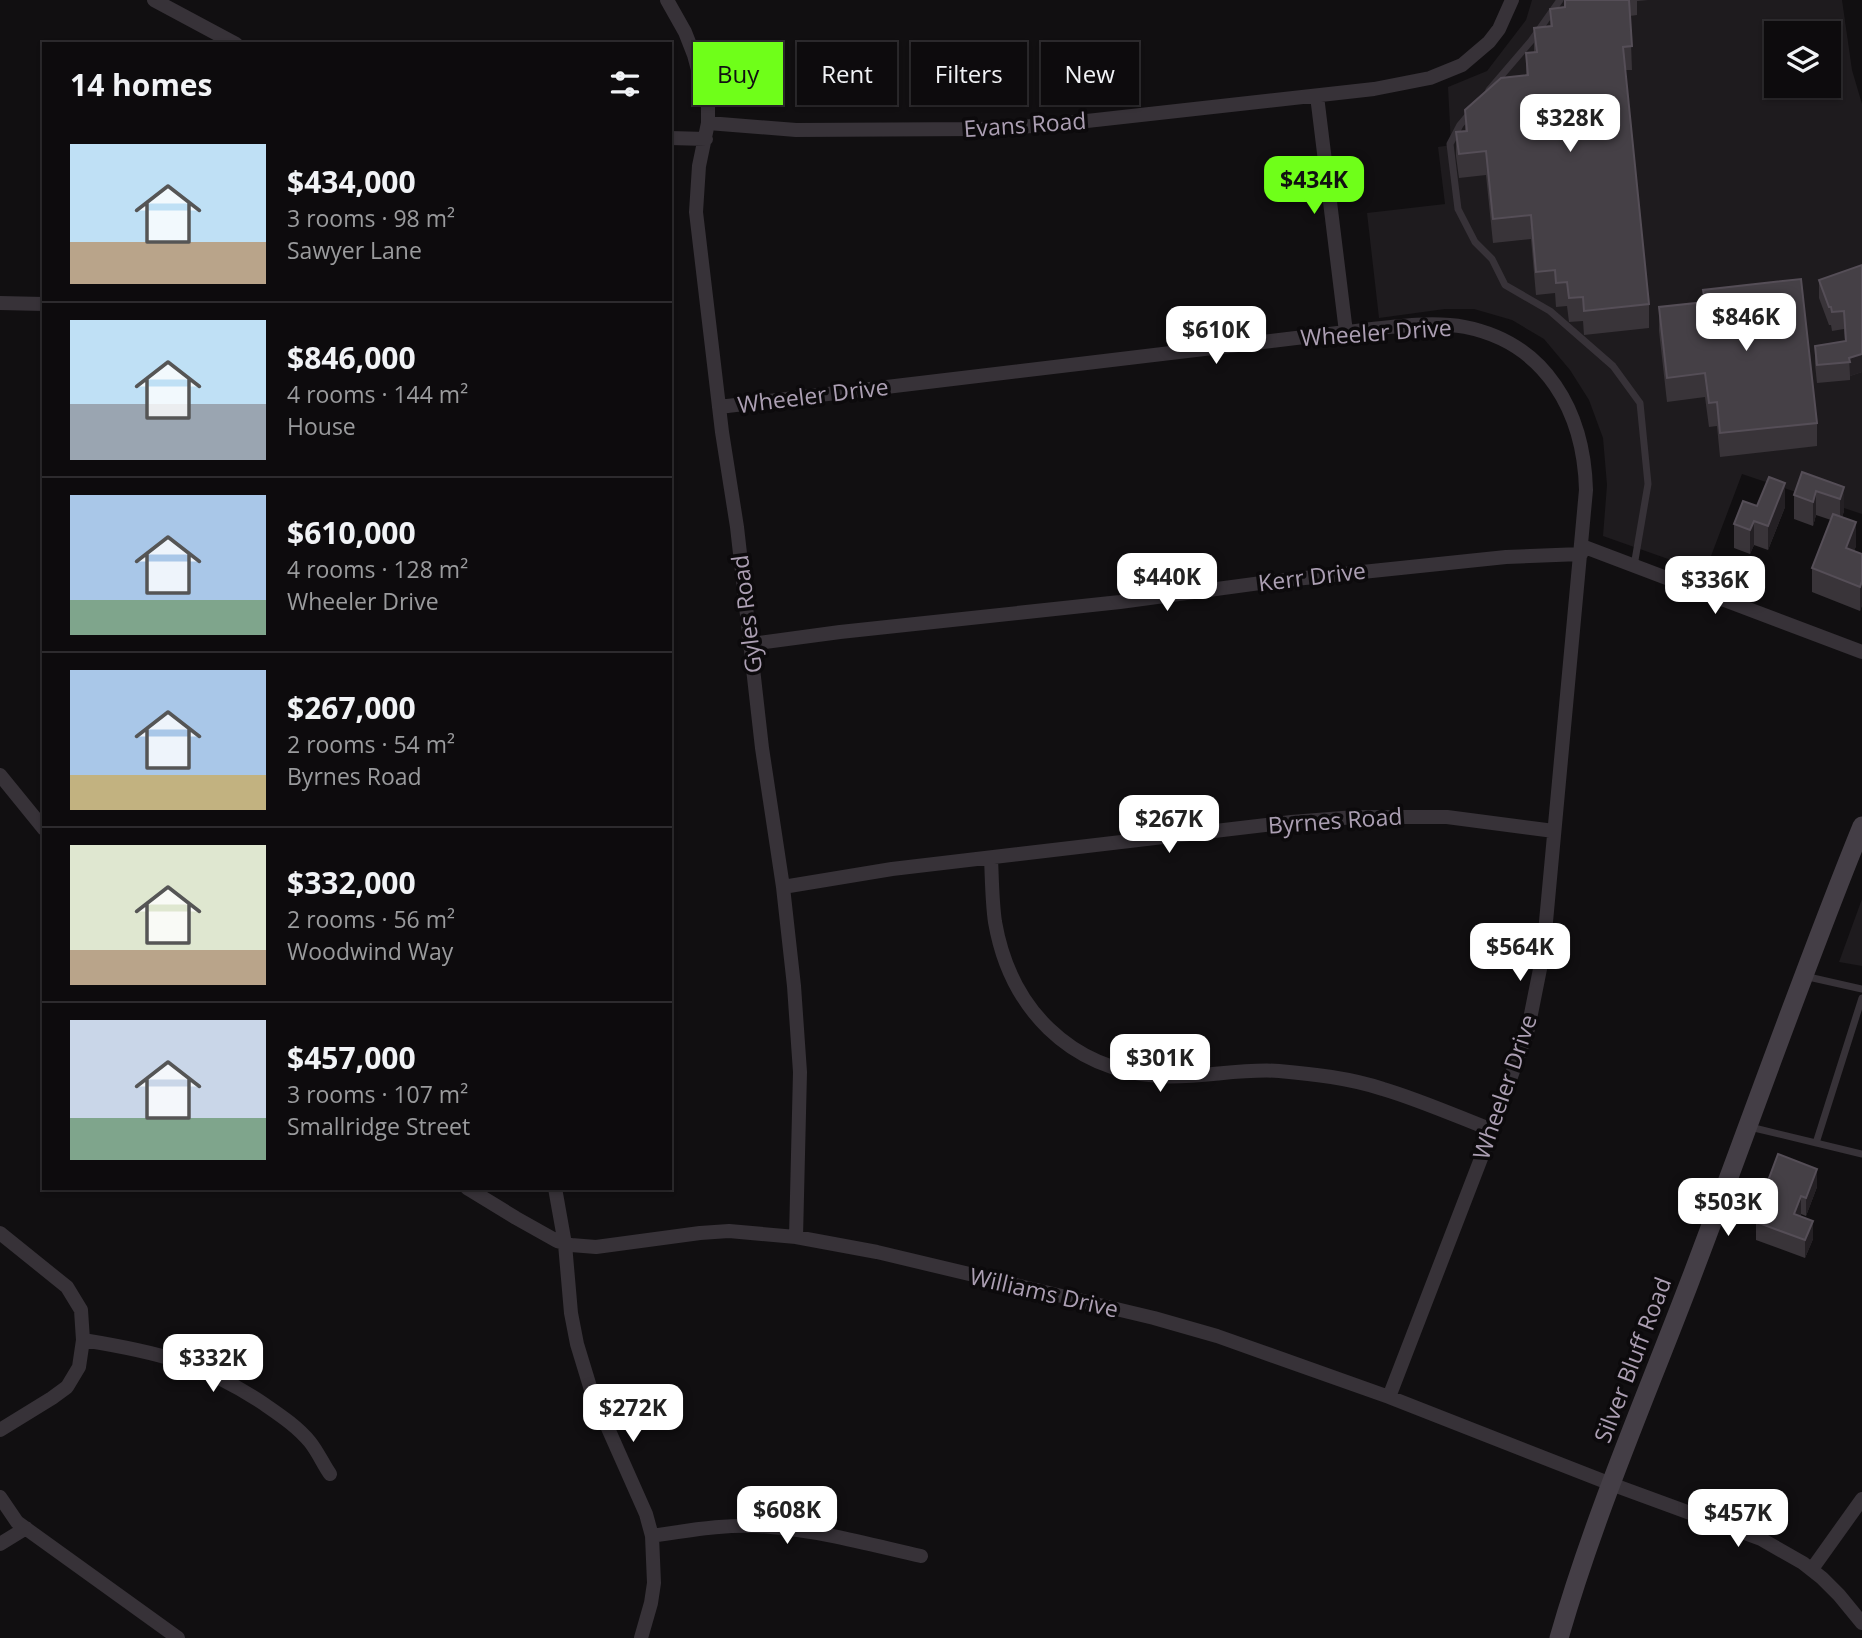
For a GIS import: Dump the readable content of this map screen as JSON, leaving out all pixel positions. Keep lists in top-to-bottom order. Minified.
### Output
{"streets":{"street":["Evans Road","Wheeler Drive","Kerr Drive","Gyles Road","Byrnes Road","Williams Drive","Silver Bluff Road"]},"crossings":[["Evans Road","Gyles Road"],["Wheeler Drive","Kerr Drive"],["Wheeler Drive","Gyles Road"],["Wheeler Drive","Byrnes Road"],["Wheeler Drive","Williams Drive"],["Kerr Drive","Gyles Road"],["Gyles Road","Byrnes Road"],["Gyles Road","Williams Drive"],["Williams Drive","Silver Bluff Road"]],"page":{"chip":["Buy","Rent","Filters","New"],"heading":"14 homes","price":["$328K","$434K","$846K","$610K","$440K","$336K","$267K","$564K","$301K","$503K","$332K","$272K","$608K","$457K"],"list":[{"name":"$434,000","note":"3 rooms · 98 m² · Sawyer Lane"},{"name":"$846,000","note":"4 rooms · 144 m² · House"},{"name":"$610,000","note":"4 rooms · 128 m² · Wheeler Drive"},{"name":"$267,000","note":"2 rooms · 54 m² · Byrnes Road"},{"name":"$332,000","note":"2 rooms · 56 m² · Woodwind Way"},{"name":"$457,000","note":"3 rooms · 107 m² · Smallridge Street"}]}}
